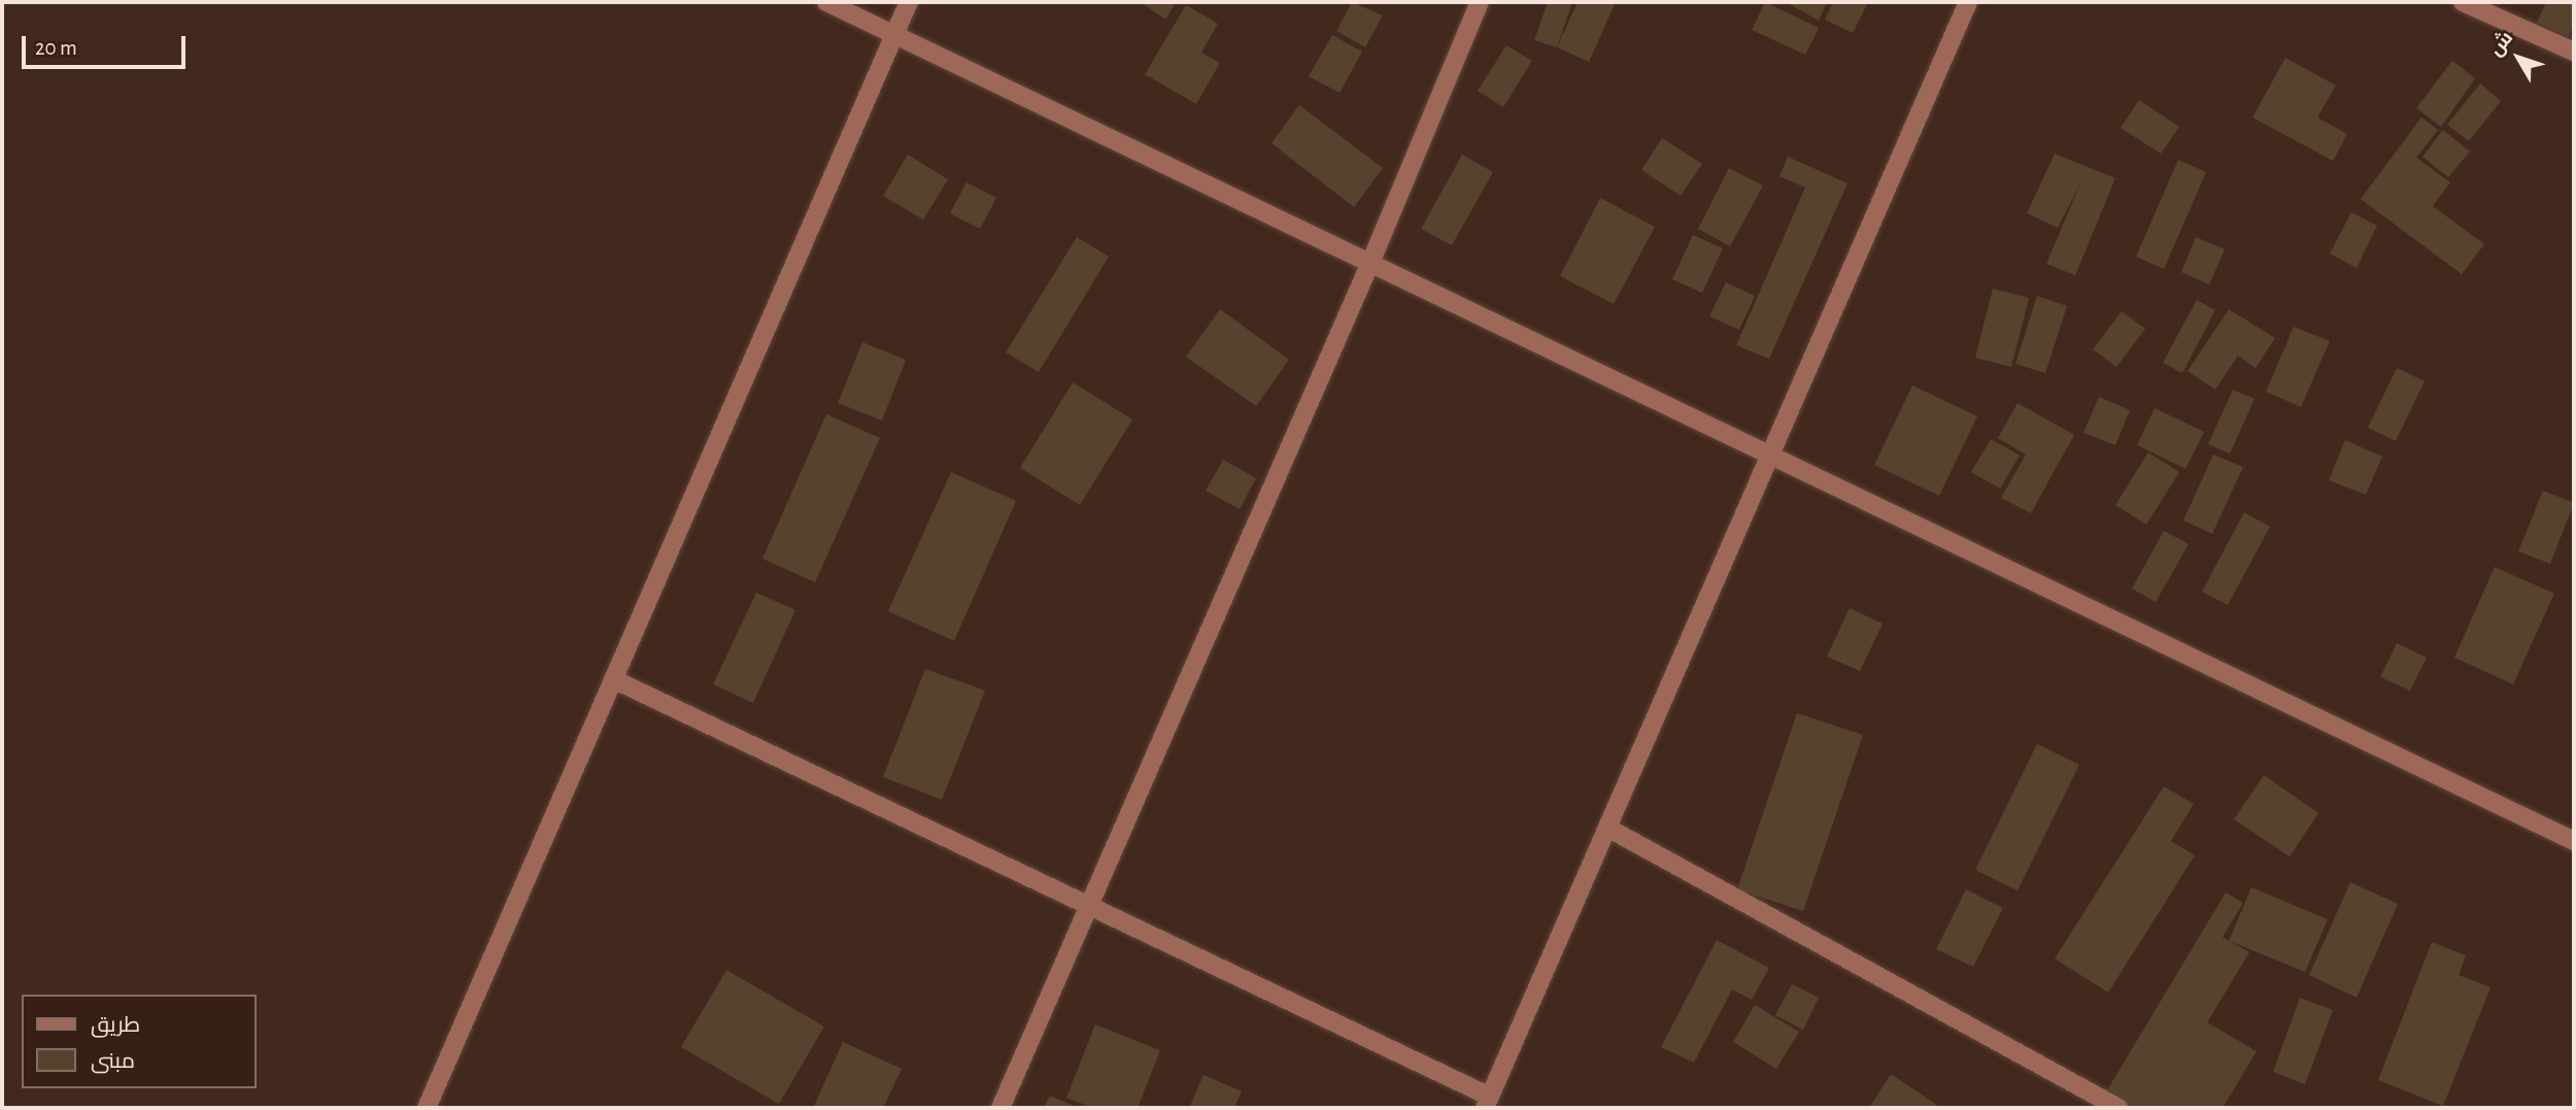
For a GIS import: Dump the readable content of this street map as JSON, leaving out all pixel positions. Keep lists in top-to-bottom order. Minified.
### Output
{"legend":["طريق","مبنى"],"scale_bar":"20 m","north":"top left"}
